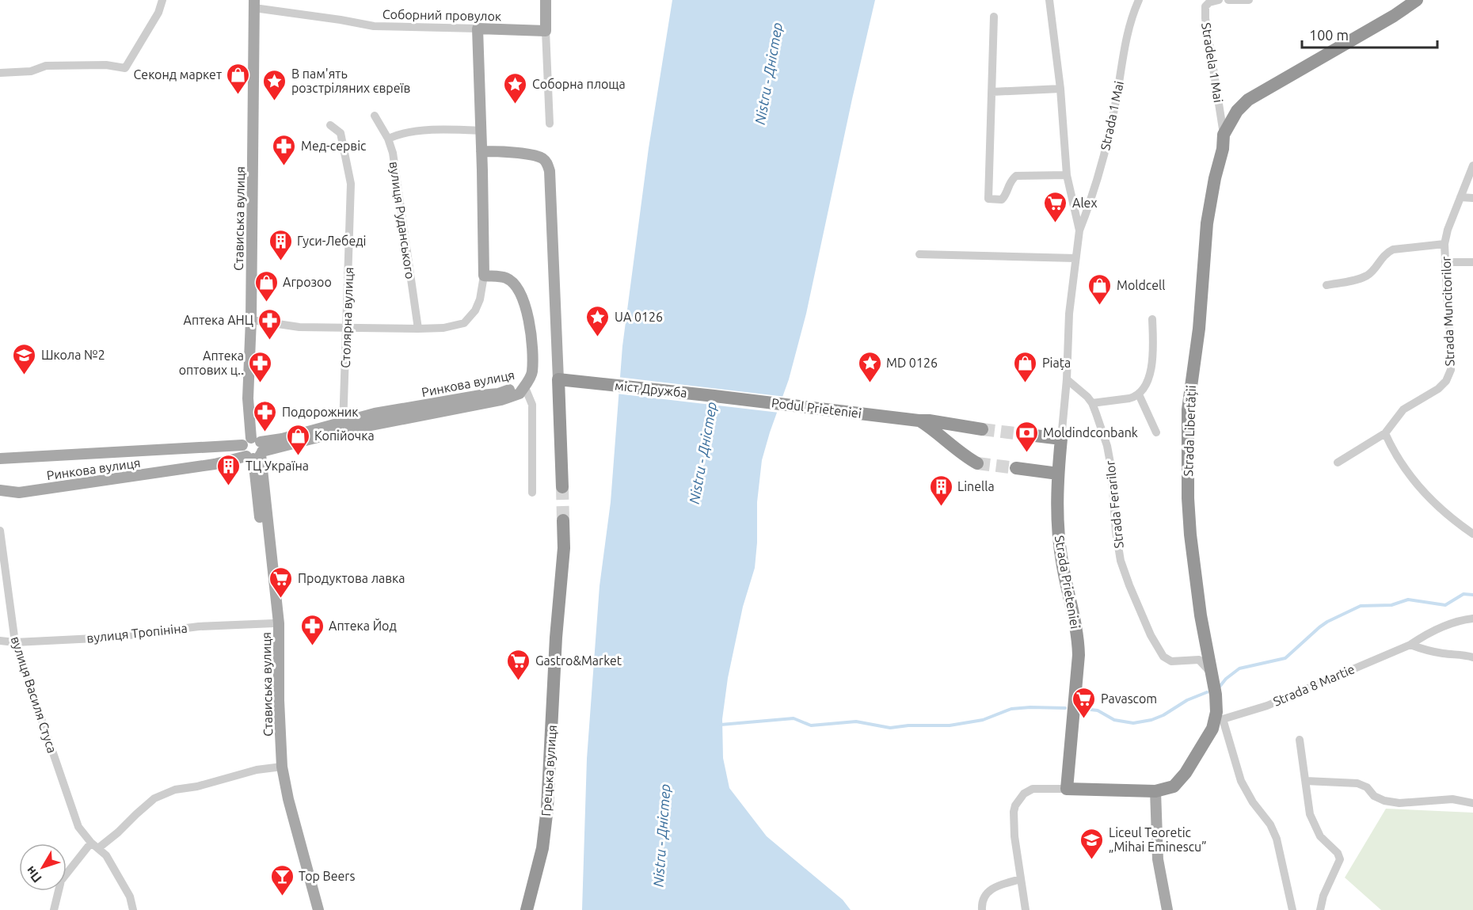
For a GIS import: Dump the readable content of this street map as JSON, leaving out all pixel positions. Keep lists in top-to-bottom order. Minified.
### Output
{"streets":{"highway":["міст Дружба","Podul Prieteniei","Strada Libertății","Strada Prieteniei","Грецька вулиця"],"main road":["Соборний провулок","Стависька вулиця","Ринкова вулиця"],"street":["Stradela 1 Mai","Strada 1 Mai","вулиця Руданського","Strada Muncitorilor","Столярна вулиця","Strada Ferarilor","вулиця Тропініна","Strada 8 Martie","вулиця Василя Стуса"]},"crossings":[["Соборний провулок","Стависька вулиця"],["Stradela 1 Mai","Strada Libertății"],["Strada 1 Mai","Strada Prieteniei"],["Стависька вулиця","Ринкова вулиця"],["Стависька вулиця","вулиця Тропініна"],["Столярна вулиця","Ринкова вулиця"],["міст Дружба","Podul Prieteniei"],["Strada Libertății","Strada Ferarilor"],["Strada Libertății","Strada 8 Martie"],["Strada Ferarilor","Strada Prieteniei"],["вулиця Тропініна","вулиця Василя Стуса"]],"water":["Nistru - Дністер"],"places":{"shop":["Секонд маркет","Агрозоо","Moldcell","Piața","Копійочка"],"place":["В пам'ять розстріляних євреїв","Соборна площа","UA 0126","MD 0126"],"pharmacy":["Мед-cервіс","Аптека АНЦ","Аптека оптових ц..","Подорожник","Аптека Йод"],"supermarket":["Alex","Продуктова лавка","Gastro&Market","Pavascom"],"building":["Гуси-Лебеді","ТЦ Україна","Linella"],"school or university":["Школа №2","Liceul Teoretic „Mihai Eminescu”"],"bank":["Moldindconbank"],"bar":["Top Beers"]},"scale_bar":"100 m","north":"bottom left"}
